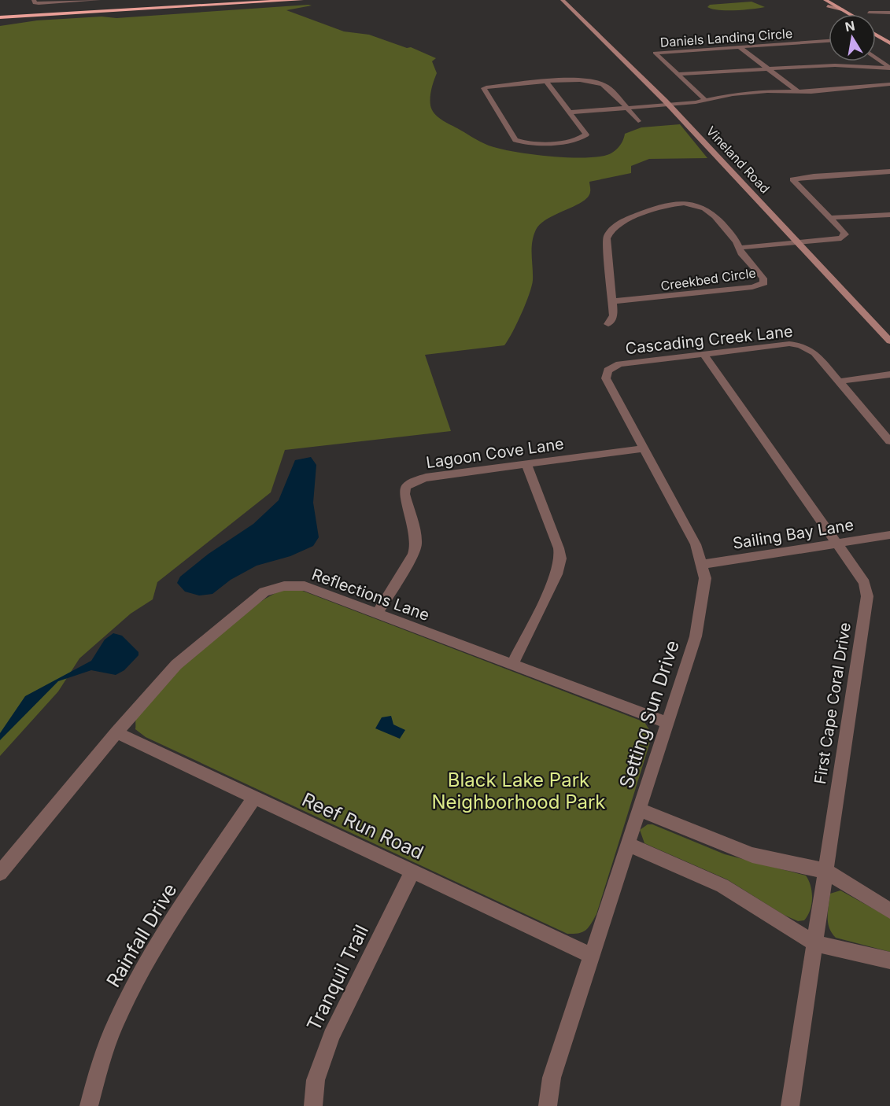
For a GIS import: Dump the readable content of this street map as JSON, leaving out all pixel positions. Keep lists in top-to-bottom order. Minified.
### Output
{"streets":{"main road":["Vineland Road"],"street":["Daniels Landing Circle","Creekbed Circle","Cascading Creek Lane","Lagoon Cove Lane","Sailing Bay Lane","Reflections Lane","First Cape Coral Drive","Setting Sun Drive","Reef Run Road","Rainfall Drive","Tranquil Trail"]},"crossings":[["Vineland Road","Creekbed Circle"],["Cascading Creek Lane","Lagoon Cove Lane"],["Cascading Creek Lane","First Cape Coral Drive"],["Cascading Creek Lane","Setting Sun Drive"],["Lagoon Cove Lane","Reflections Lane"],["Lagoon Cove Lane","Setting Sun Drive"],["Sailing Bay Lane","First Cape Coral Drive"],["Sailing Bay Lane","Setting Sun Drive"],["Reflections Lane","Setting Sun Drive"],["Reflections Lane","Reef Run Road"],["Setting Sun Drive","Reef Run Road"],["Reef Run Road","Rainfall Drive"],["Reef Run Road","Tranquil Trail"]],"parks":["Black Lake Park Neighborhood Park"],"north":"top"}
